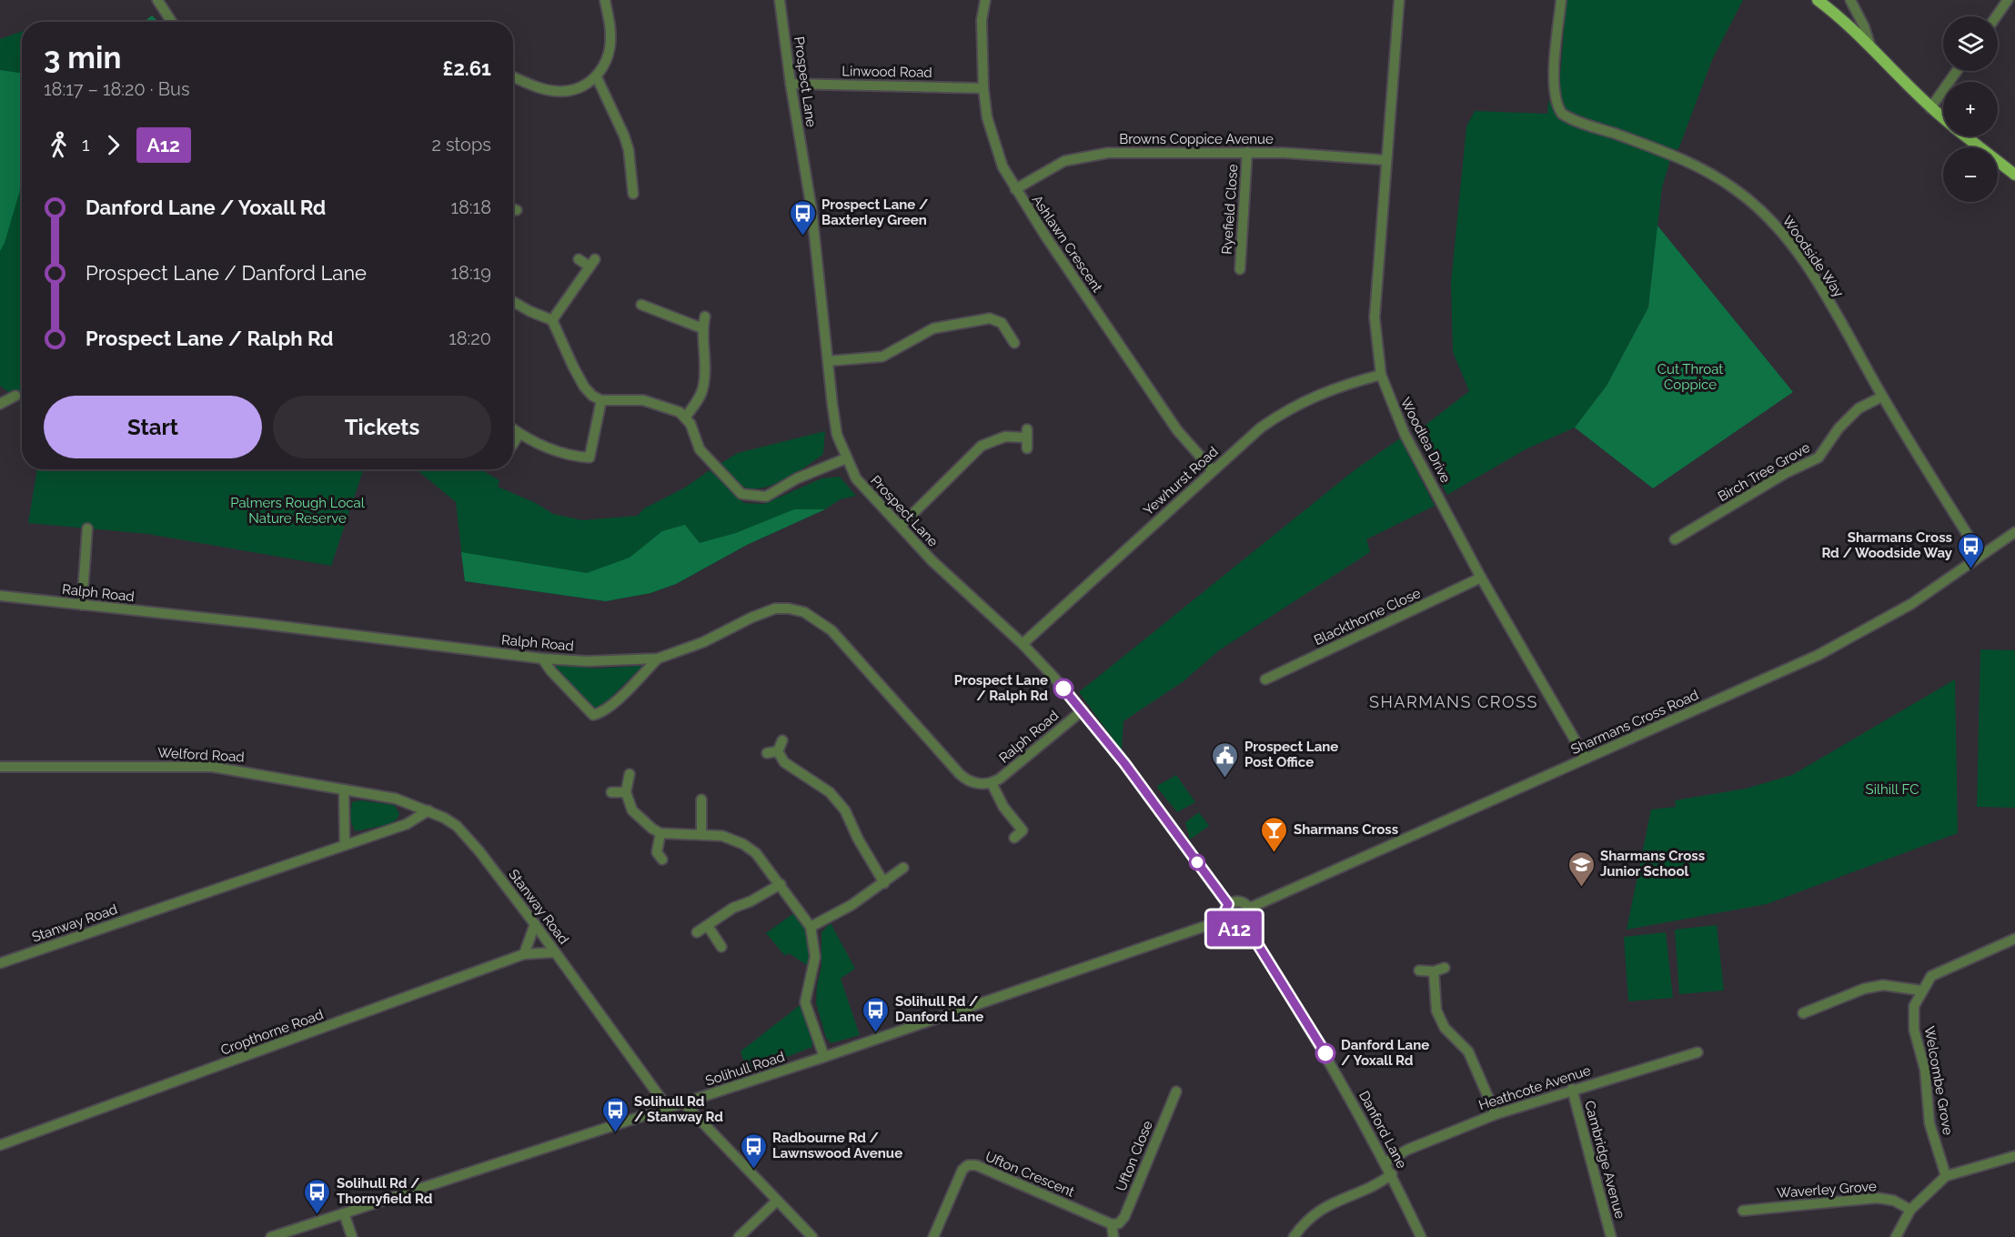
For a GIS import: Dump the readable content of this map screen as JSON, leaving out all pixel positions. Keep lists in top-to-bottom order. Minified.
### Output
{"streets":{"street":["Linwood Road","Prospect Lane","Browns Coppice Avenue","Ryefield Close","Ashlawn Crescent","Woodside Way","Woodlea Drive","Birch Tree Grove","Yewhurst Road","Ralph Road","Blackthorne Close","Sharmans Cross Road","Welford Road","Stanway Road","Cropthorne Road","Solihull Road","Welcombe Grove","Heathcote Avenue","Danford Lane","Ufton Close","Cambridge Avenue","Ufton Crescent","Waverley Grove"]},"crossings":[["Linwood Road","Prospect Lane"],["Linwood Road","Ashlawn Crescent"],["Prospect Lane","Yewhurst Road"],["Prospect Lane","Ralph Road"],["Prospect Lane","Sharmans Cross Road"],["Prospect Lane","Solihull Road"],["Prospect Lane","Danford Lane"],["Browns Coppice Avenue","Ryefield Close"],["Browns Coppice Avenue","Ashlawn Crescent"],["Browns Coppice Avenue","Woodlea Drive"],["Ashlawn Crescent","Yewhurst Road"],["Woodside Way","Birch Tree Grove"],["Woodside Way","Sharmans Cross Road"],["Woodlea Drive","Yewhurst Road"],["Woodlea Drive","Blackthorne Close"],["Woodlea Drive","Sharmans Cross Road"],["Sharmans Cross Road","Solihull Road"],["Sharmans Cross Road","Danford Lane"],["Welford Road","Stanway Road"],["Stanway Road","Cropthorne Road"],["Stanway Road","Solihull Road"],["Solihull Road","Danford Lane"],["Heathcote Avenue","Danford Lane"],["Heathcote Avenue","Cambridge Avenue"],["Ufton Close","Ufton Crescent"]],"districts":["SHARMANS CROSS"],"parks":["Cut Throat Coppice","Palmers Rough Local Nature Reserve","Silhill FC"],"places":{"bus stop":["Prospect Lane / Baxterley Green","Sharmans Cross Rd / Woodside Way","Solihull Rd / Danford Lane","Solihull Rd / Stanway Rd","Radbourne Rd / Lawnswood Avenue","Solihull Rd / Thornyfield Rd"],"other":["Prospect Lane / Ralph Rd","Danford Lane / Yoxall Rd"],"public building":["Prospect Lane Post Office"],"bar":["Sharmans Cross"],"school or university":["Sharmans Cross Junior School"]},"lines":["bus line A12"],"page":{"on_map":"A12","map_buttons":["+","−"],"heading":["3 min","18:17 – 18:20 · Bus","£2.61"],"legs":["1","A12","2 stops"],"list":[{"name":"Danford Lane / Yoxall Rd","value":"18:18"},{"name":"Prospect Lane / Danford Lane","value":"18:19"},{"name":"Prospect Lane / Ralph Rd","value":"18:20"}],"buttons":["Start","Tickets"]}}
